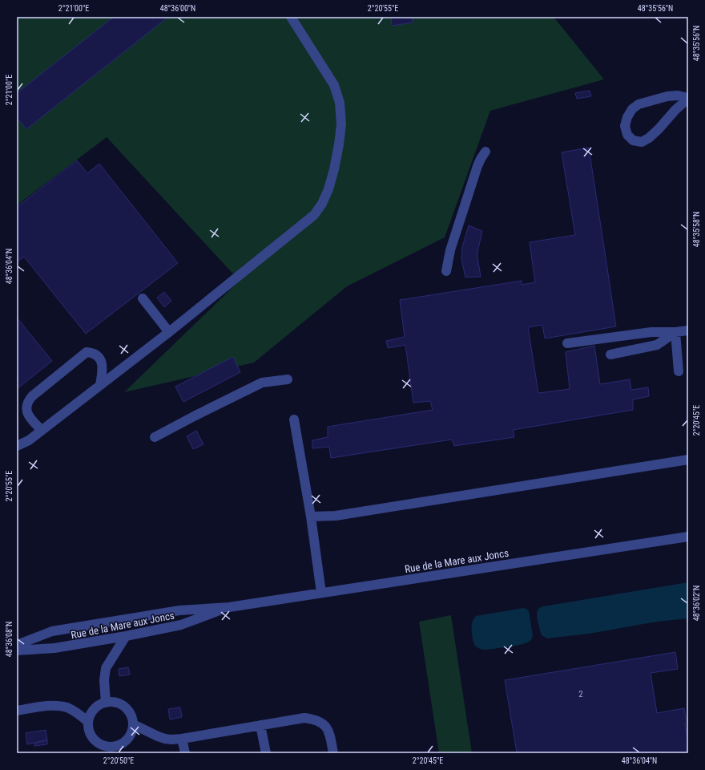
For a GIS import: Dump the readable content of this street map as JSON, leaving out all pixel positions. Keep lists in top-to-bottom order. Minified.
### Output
{"streets":{"street":["Rue de la Mare aux Joncs"]},"house_numbers":["2"],"coordinates":["2°21'00\"E","48°36'00\"N","2°20'55\"E","48°35'56\"N","48°35'58\"N","48°36'04\"N","2°20'45\"E","48°36'02\"N","48°36'08\"N","2°20'50\"E"]}
